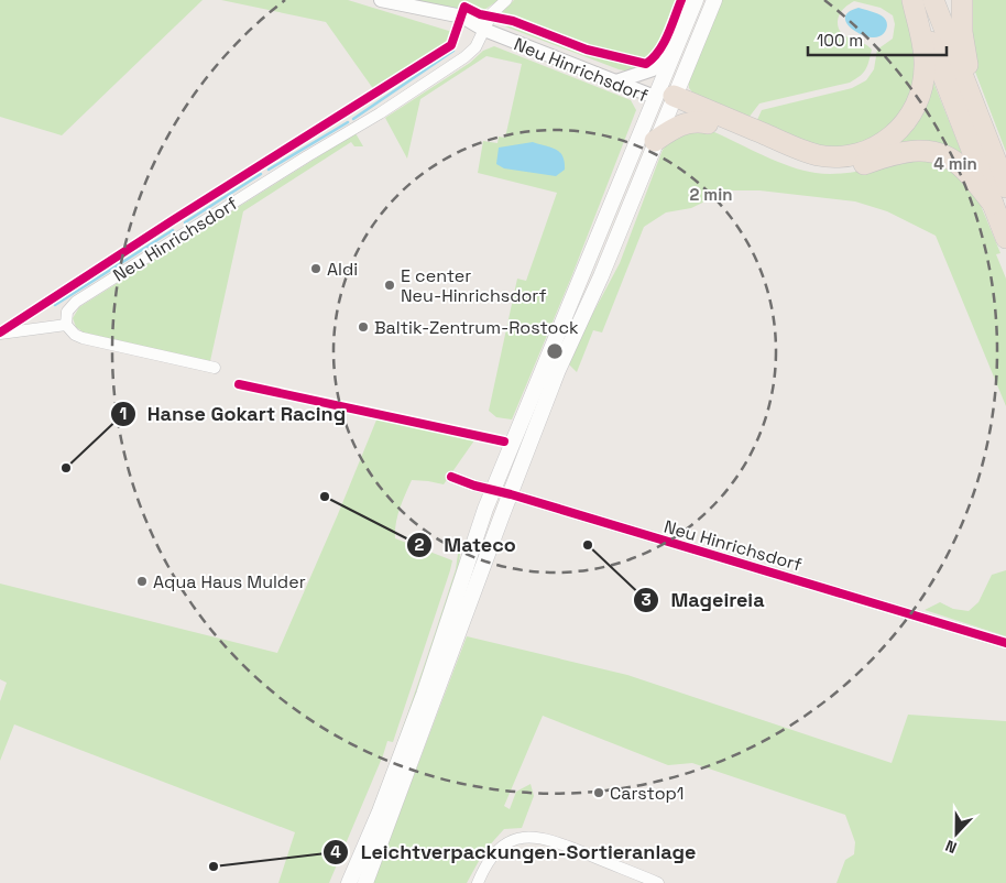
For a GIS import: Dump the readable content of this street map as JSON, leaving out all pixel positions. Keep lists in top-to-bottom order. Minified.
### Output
{"streets":{"main road":["Neu Hinrichsdorf"]},"places":["Aldi","E center Neu-Hinrichsdorf","Baltik-Zentrum-Rostock","Hanse Gokart Racing","Mateco","Mageireia","Aqua Haus Mulder","Carstop1","Leichtverpackungen-Sortieranlage"],"scale_bar":"100 m","north":"bottom","rings":["4 min","2 min"]}
